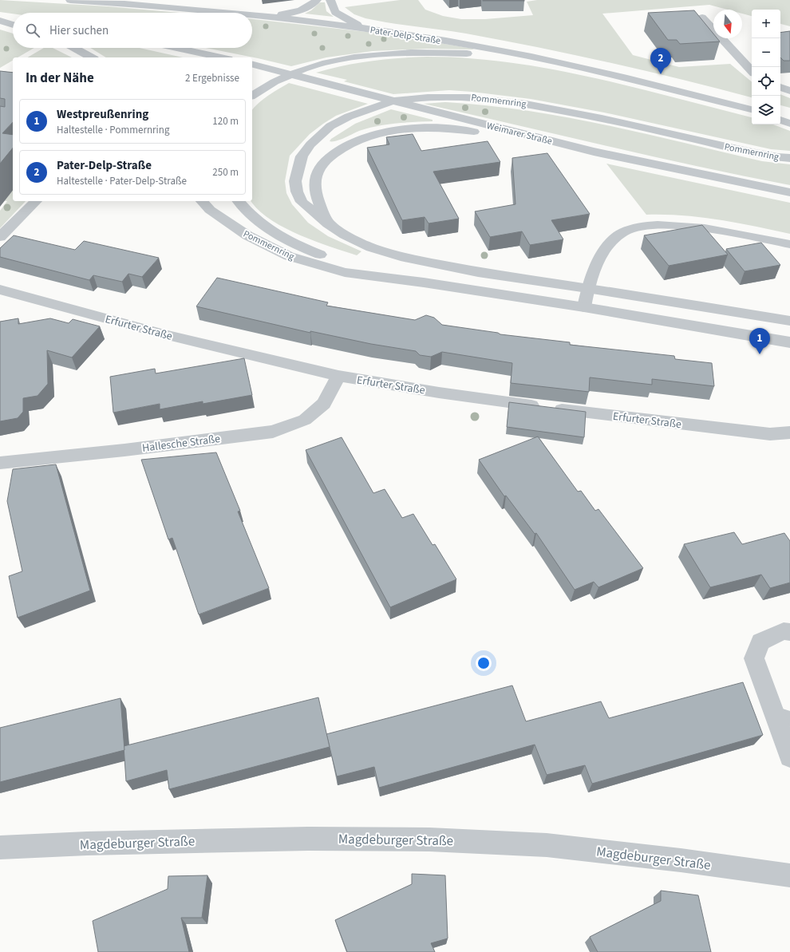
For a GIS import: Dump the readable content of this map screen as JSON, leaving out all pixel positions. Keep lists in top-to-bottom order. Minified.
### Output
{"streets":{"street":["Pater-Delp-Straße","Pommernring","Weimarer Straße","Erfurter Straße","Hallesche Straße","Magdeburger Straße"]},"crossings":[["Pommernring","Weimarer Straße"],["Erfurter Straße","Hallesche Straße"]],"north":"bottom","page":{"map_buttons":["+","−"],"search":"Hier suchen","pins":["2","1"],"heading":["In der Nähe","2 Ergebnisse"],"list":[{"mark":"1","name":"Westpreußenring","note":"Haltestelle · Pommernring","value":"120 m"},{"mark":"2","name":"Pater-Delp-Straße","note":"Haltestelle · Pater-Delp-Straße","value":"250 m"}]}}
